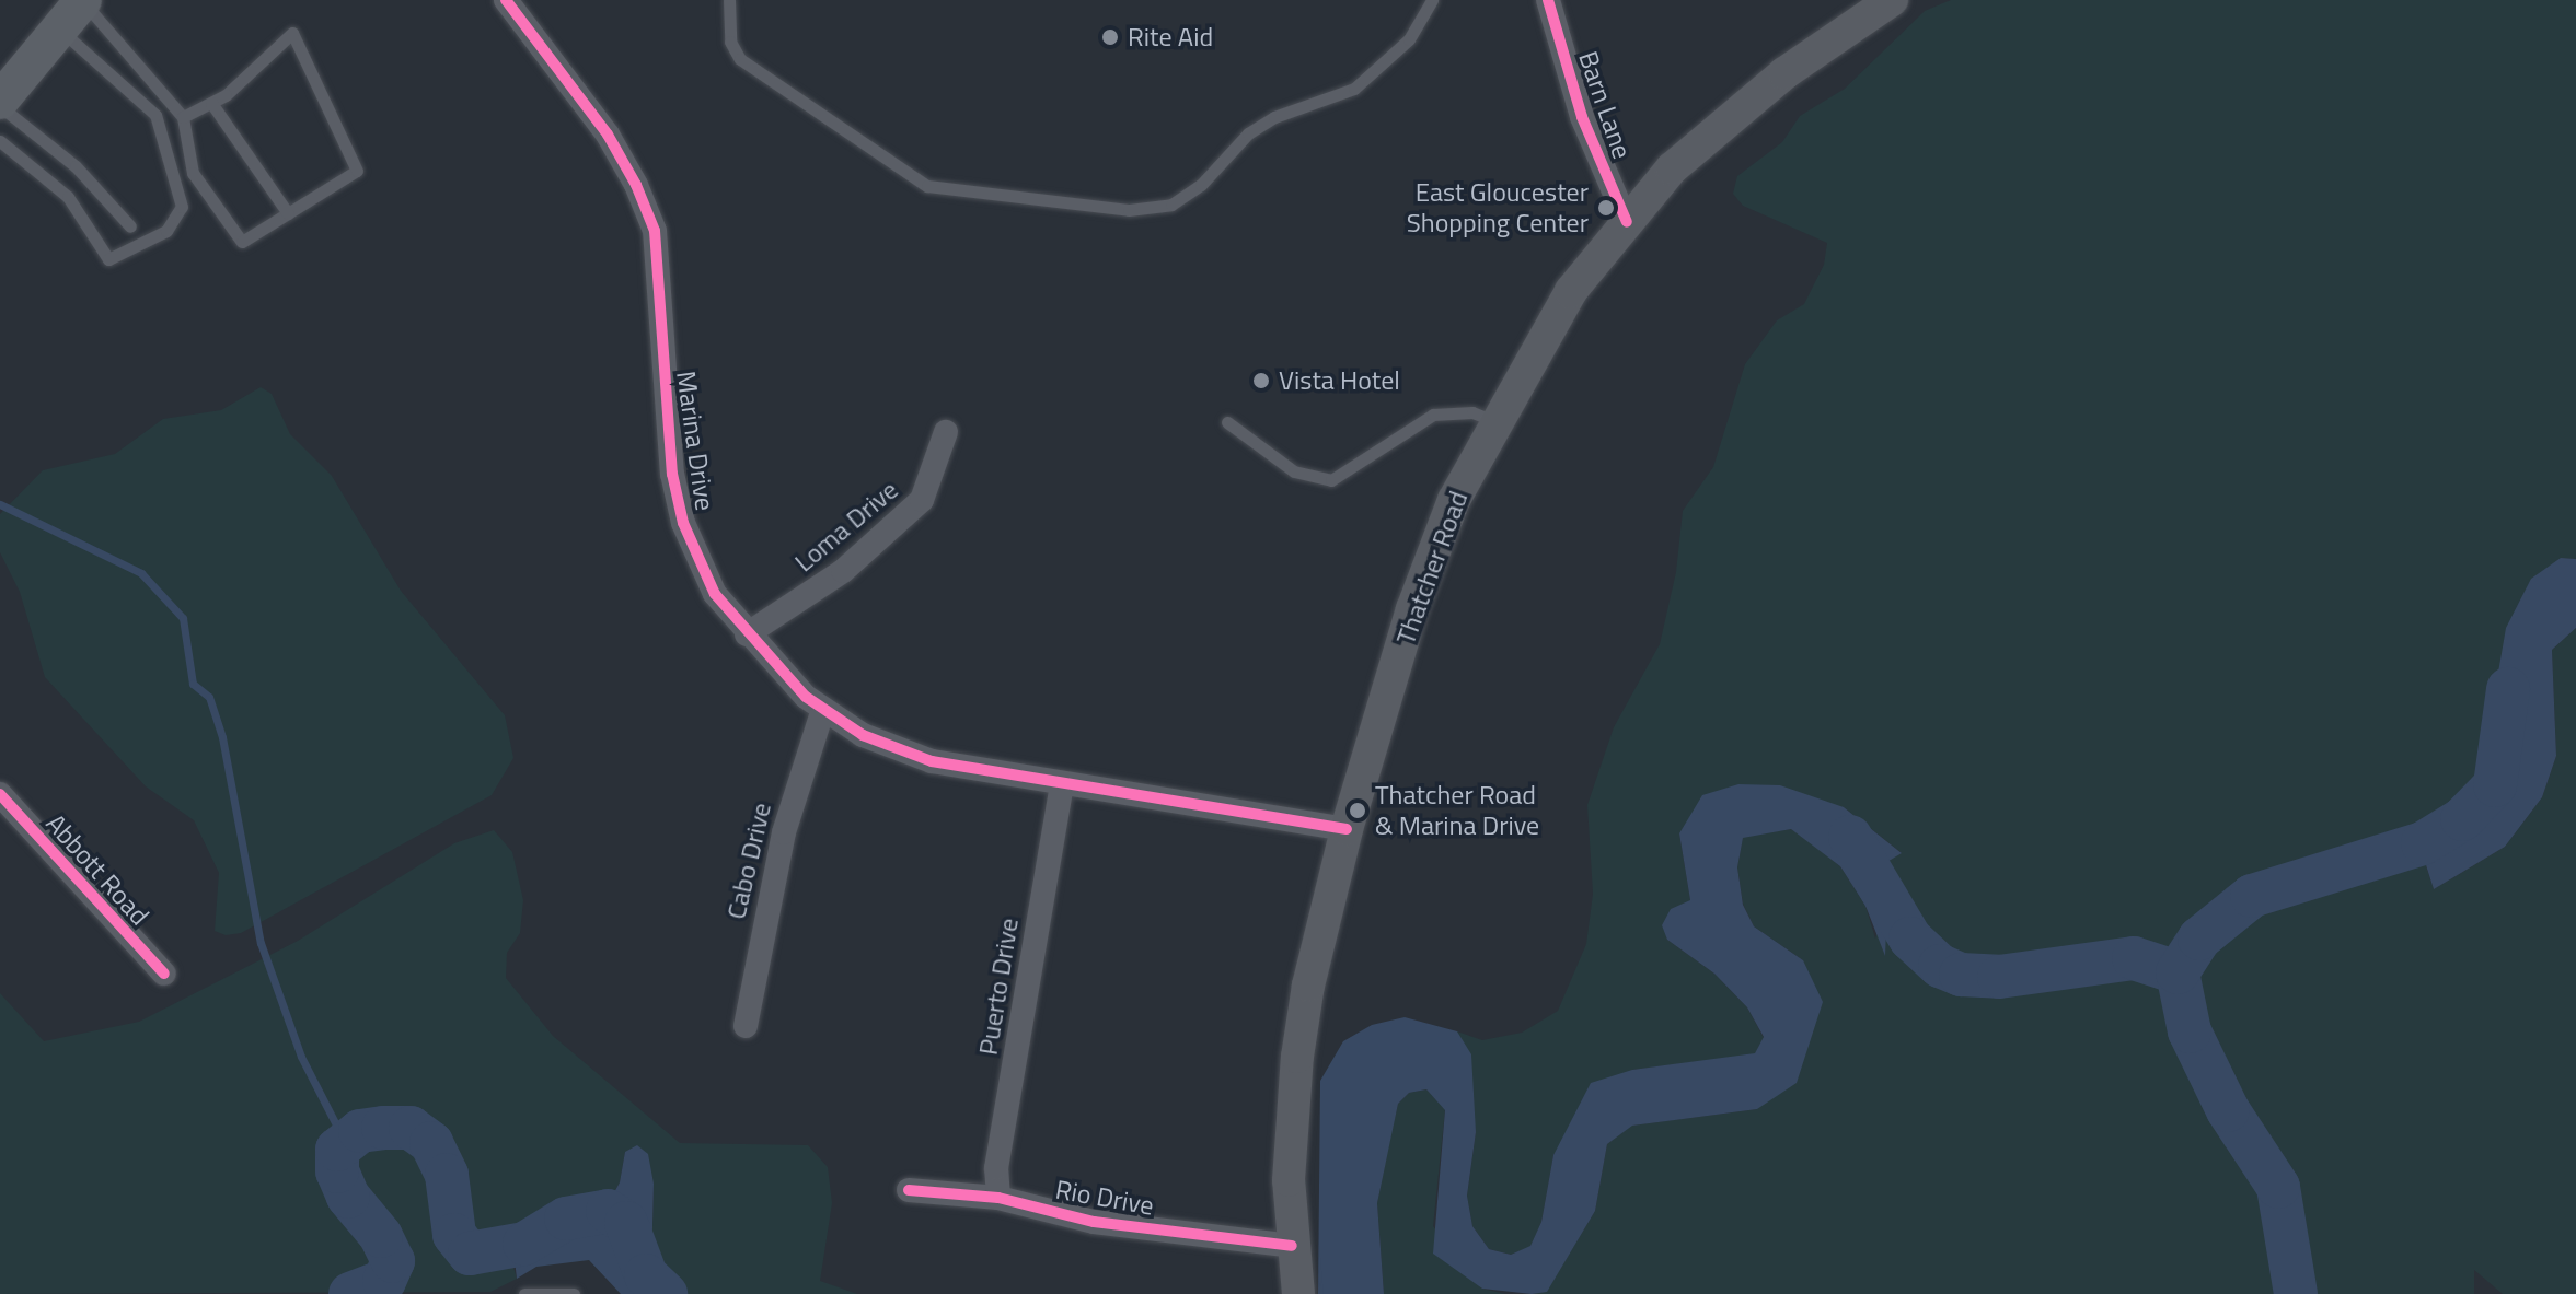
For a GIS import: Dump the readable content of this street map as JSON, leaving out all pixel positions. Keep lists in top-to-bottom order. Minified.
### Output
{"streets":{"main road":["Thatcher Road"],"street":["Barn Lane","Marina Drive","Loma Drive","Cabo Drive","Abbott Road","Puerto Drive","Rio Drive"]},"crossings":[["Barn Lane","Thatcher Road"],["Marina Drive","Loma Drive"],["Marina Drive","Thatcher Road"],["Marina Drive","Cabo Drive"],["Marina Drive","Puerto Drive"],["Thatcher Road","Rio Drive"],["Puerto Drive","Rio Drive"]],"places":["Rite Aid","East Gloucester Shopping Center","Vista Hotel","Thatcher Road & Marina Drive"]}
